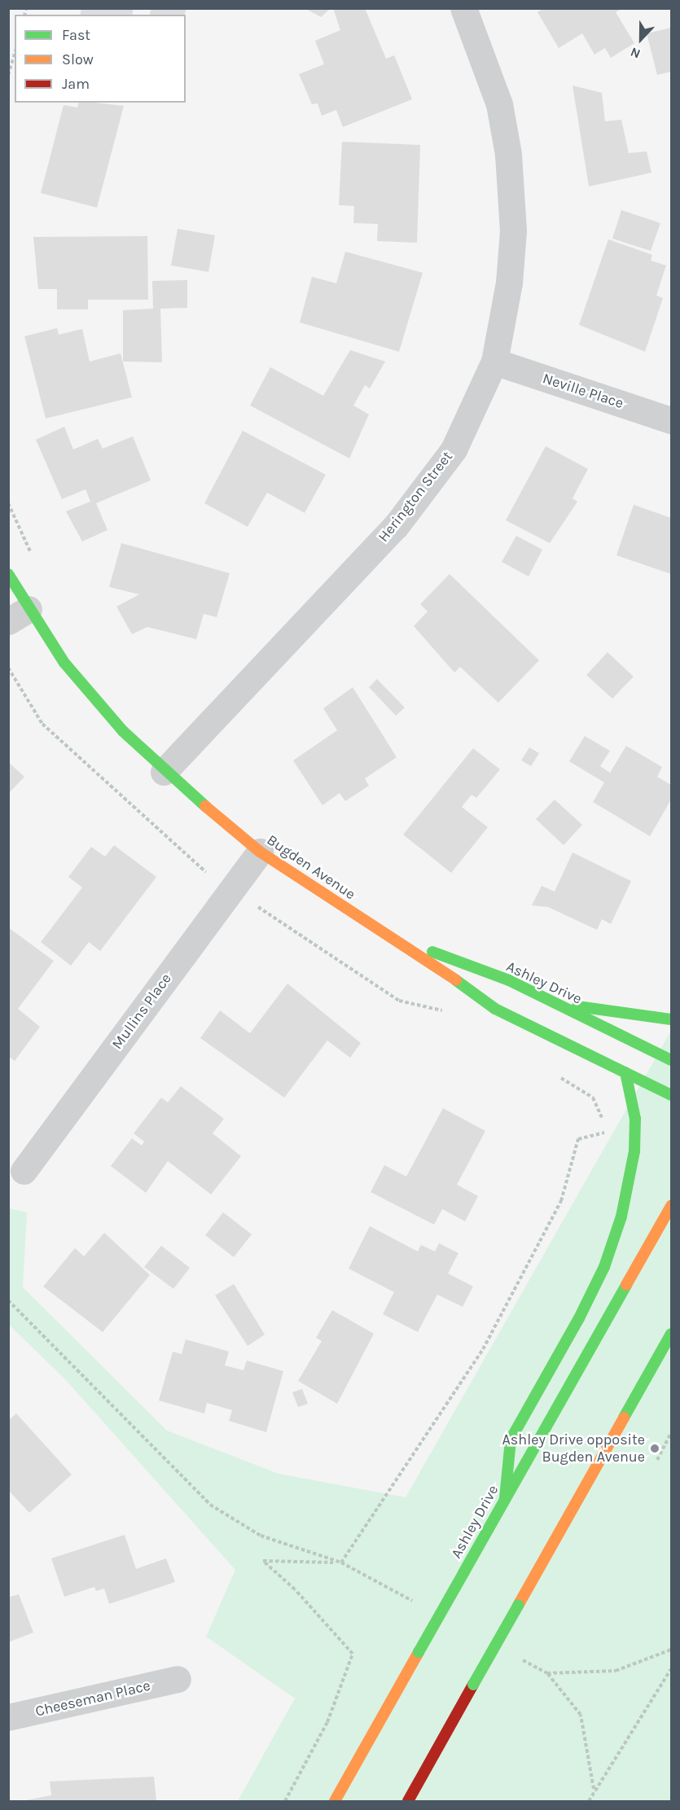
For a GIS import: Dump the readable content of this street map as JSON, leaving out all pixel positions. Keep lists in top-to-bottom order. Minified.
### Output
{"streets":{"main road":["Bugden Avenue","Ashley Drive"],"street":["Neville Place","Herington Street","Mullins Place","Cheeseman Place"]},"crossings":[["Neville Place","Herington Street"],["Herington Street","Bugden Avenue"],["Bugden Avenue","Ashley Drive"],["Bugden Avenue","Mullins Place"]],"places":["Ashley Drive opposite Bugden Avenue"],"legend":["Fast","Slow","Jam"],"north":"bottom"}
